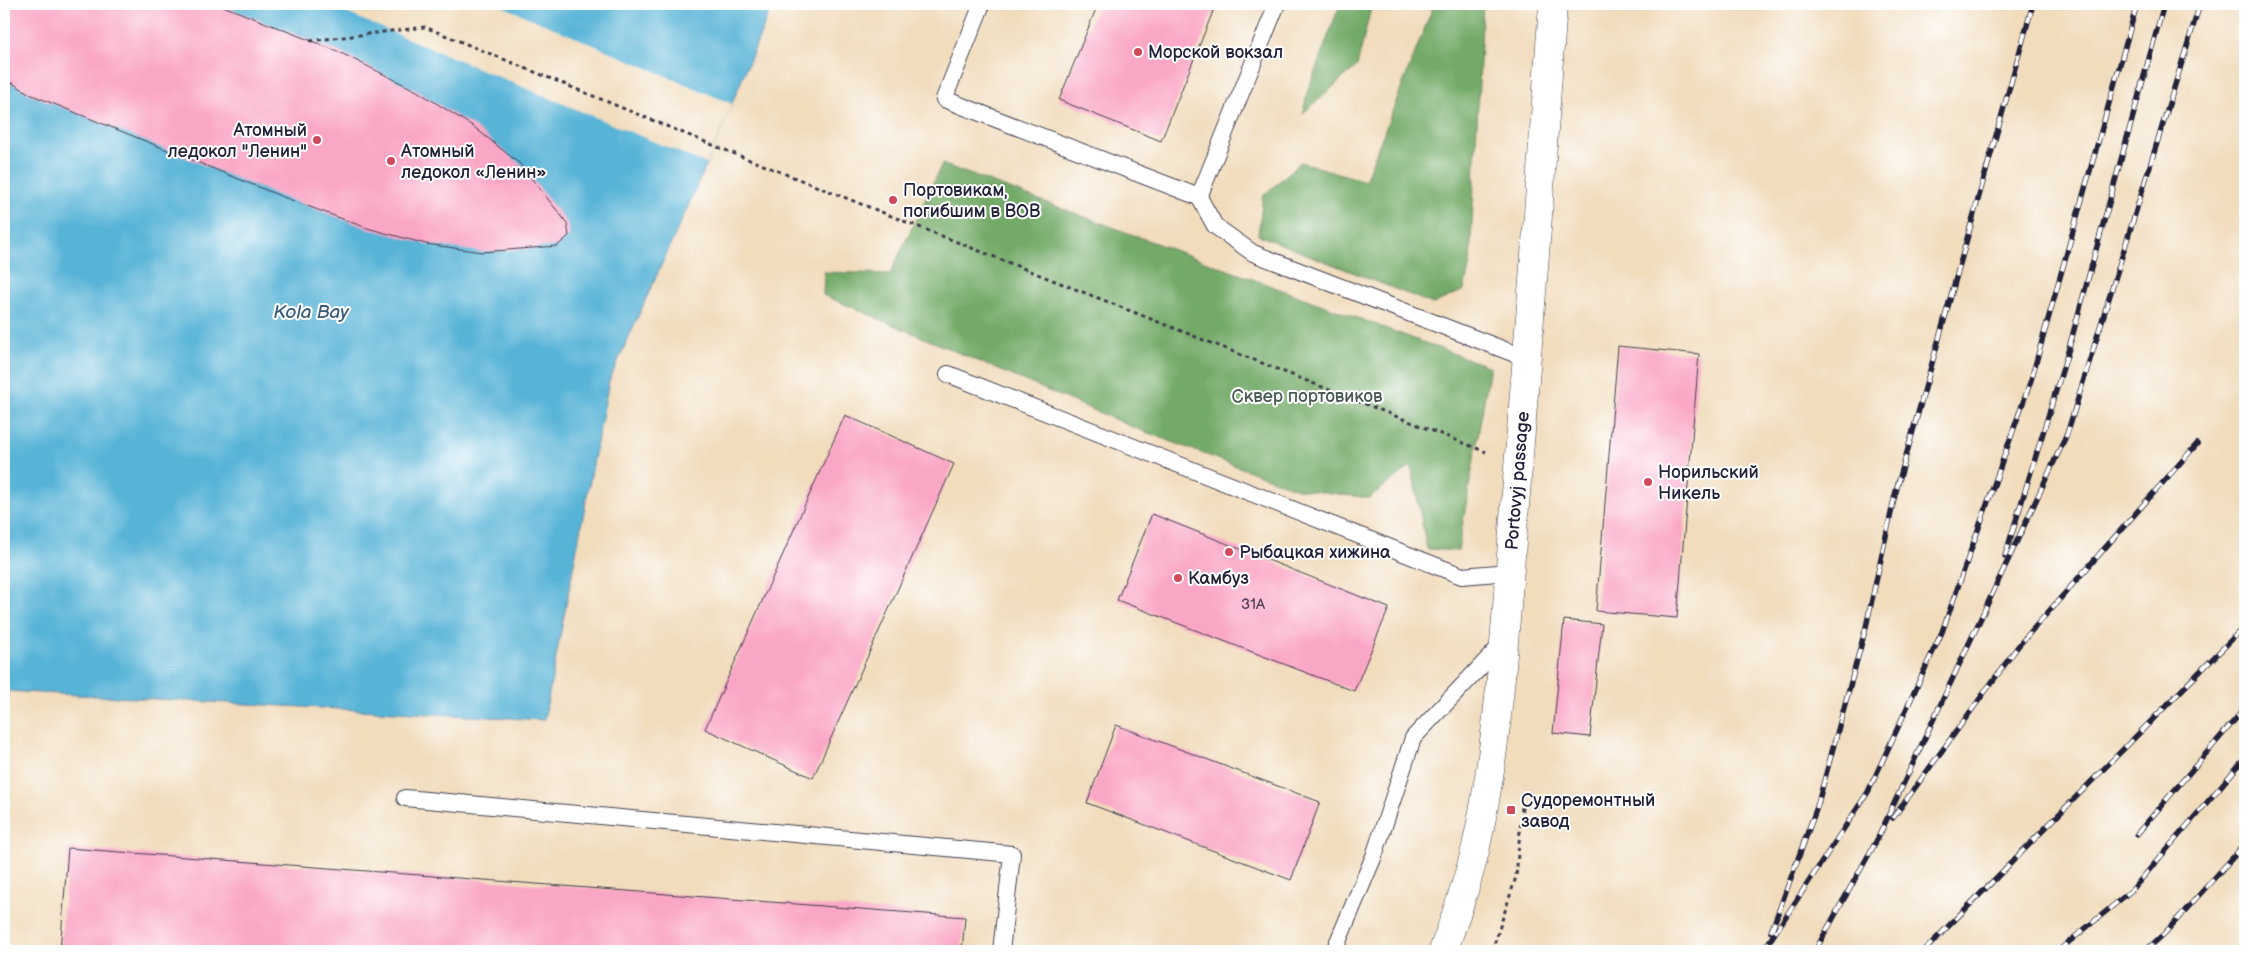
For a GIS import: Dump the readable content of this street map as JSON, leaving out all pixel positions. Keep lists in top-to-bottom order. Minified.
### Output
{"streets":{"street":["Portovyj passage"]},"water":["Kola Bay"],"parks":["Сквер портовиков"],"places":{"other":["Морской вокзал","Атомный ледокол \"Ленин\"","Атомный ледокол «Ленин»","Портовикам, погибшим в ВОВ","Норильский Никель","Рыбацкая хижина","Камбуз"],"transit":["Судоремонтный завод"]},"house_numbers":["31А"]}
